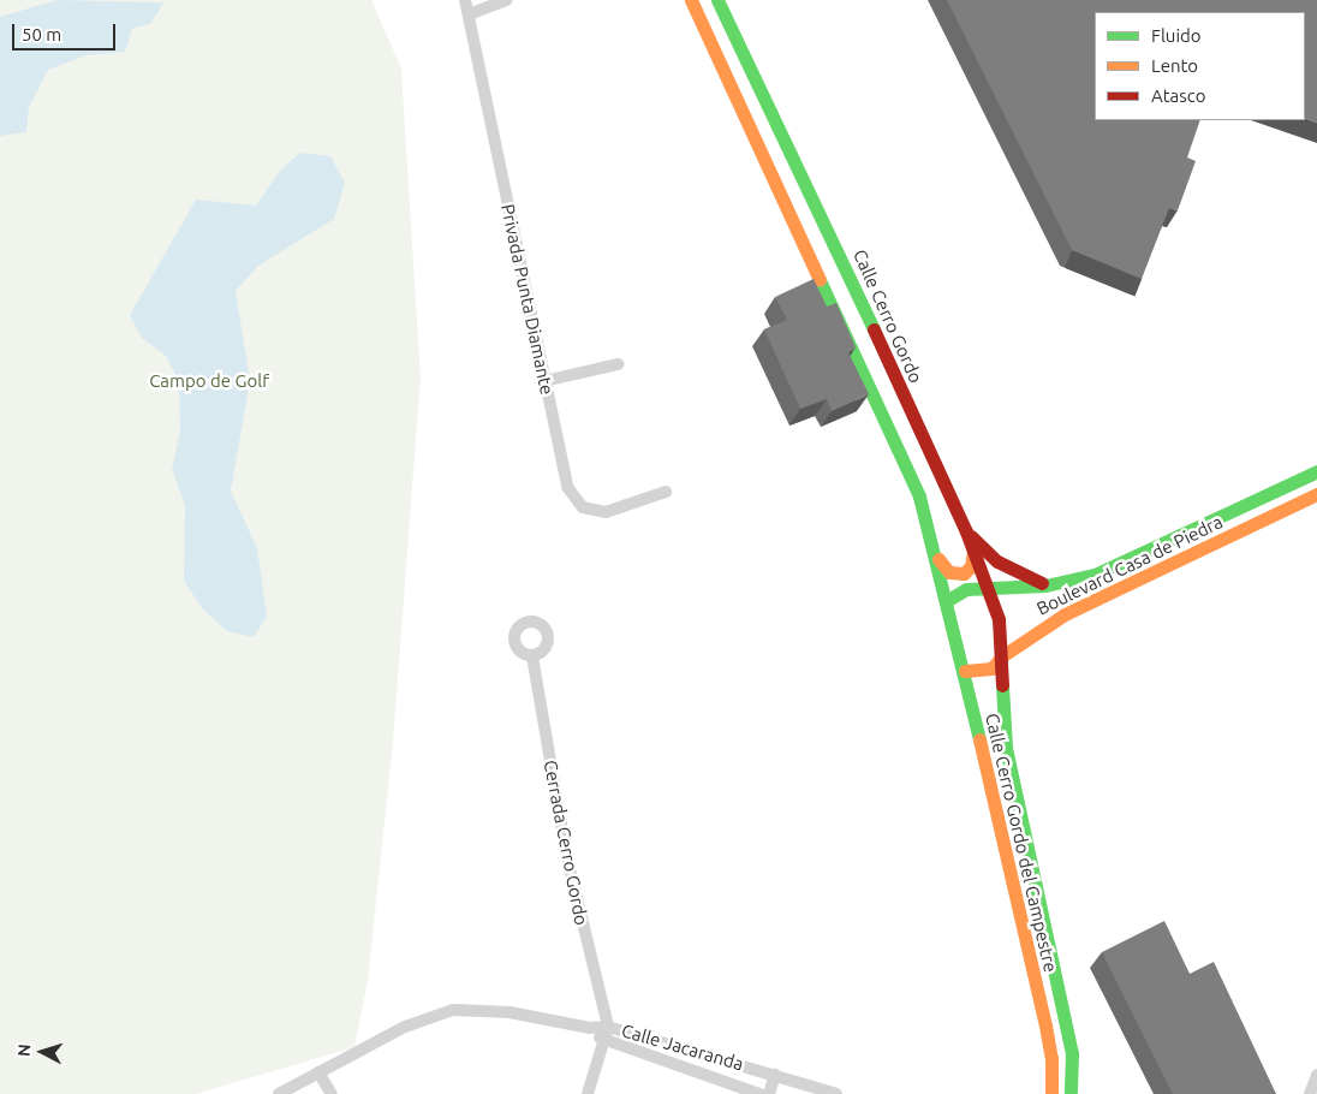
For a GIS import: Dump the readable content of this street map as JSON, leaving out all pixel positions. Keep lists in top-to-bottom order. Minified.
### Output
{"streets":{"main road":["Calle Cerro Gordo","Boulevard Casa de Piedra","Calle Cerro Gordo del Campestre"],"street":["Privada Punta Diamante","Cerrada Cerro Gordo","Calle Jacaranda"]},"crossings":[["Calle Cerro Gordo","Boulevard Casa de Piedra"],["Calle Cerro Gordo","Calle Cerro Gordo del Campestre"],["Boulevard Casa de Piedra","Calle Cerro Gordo del Campestre"],["Cerrada Cerro Gordo","Calle Jacaranda"]],"parks":["Campo de Golf"],"legend":["Fluido","Lento","Atasco"],"scale_bar":"50 m","north":"left"}
